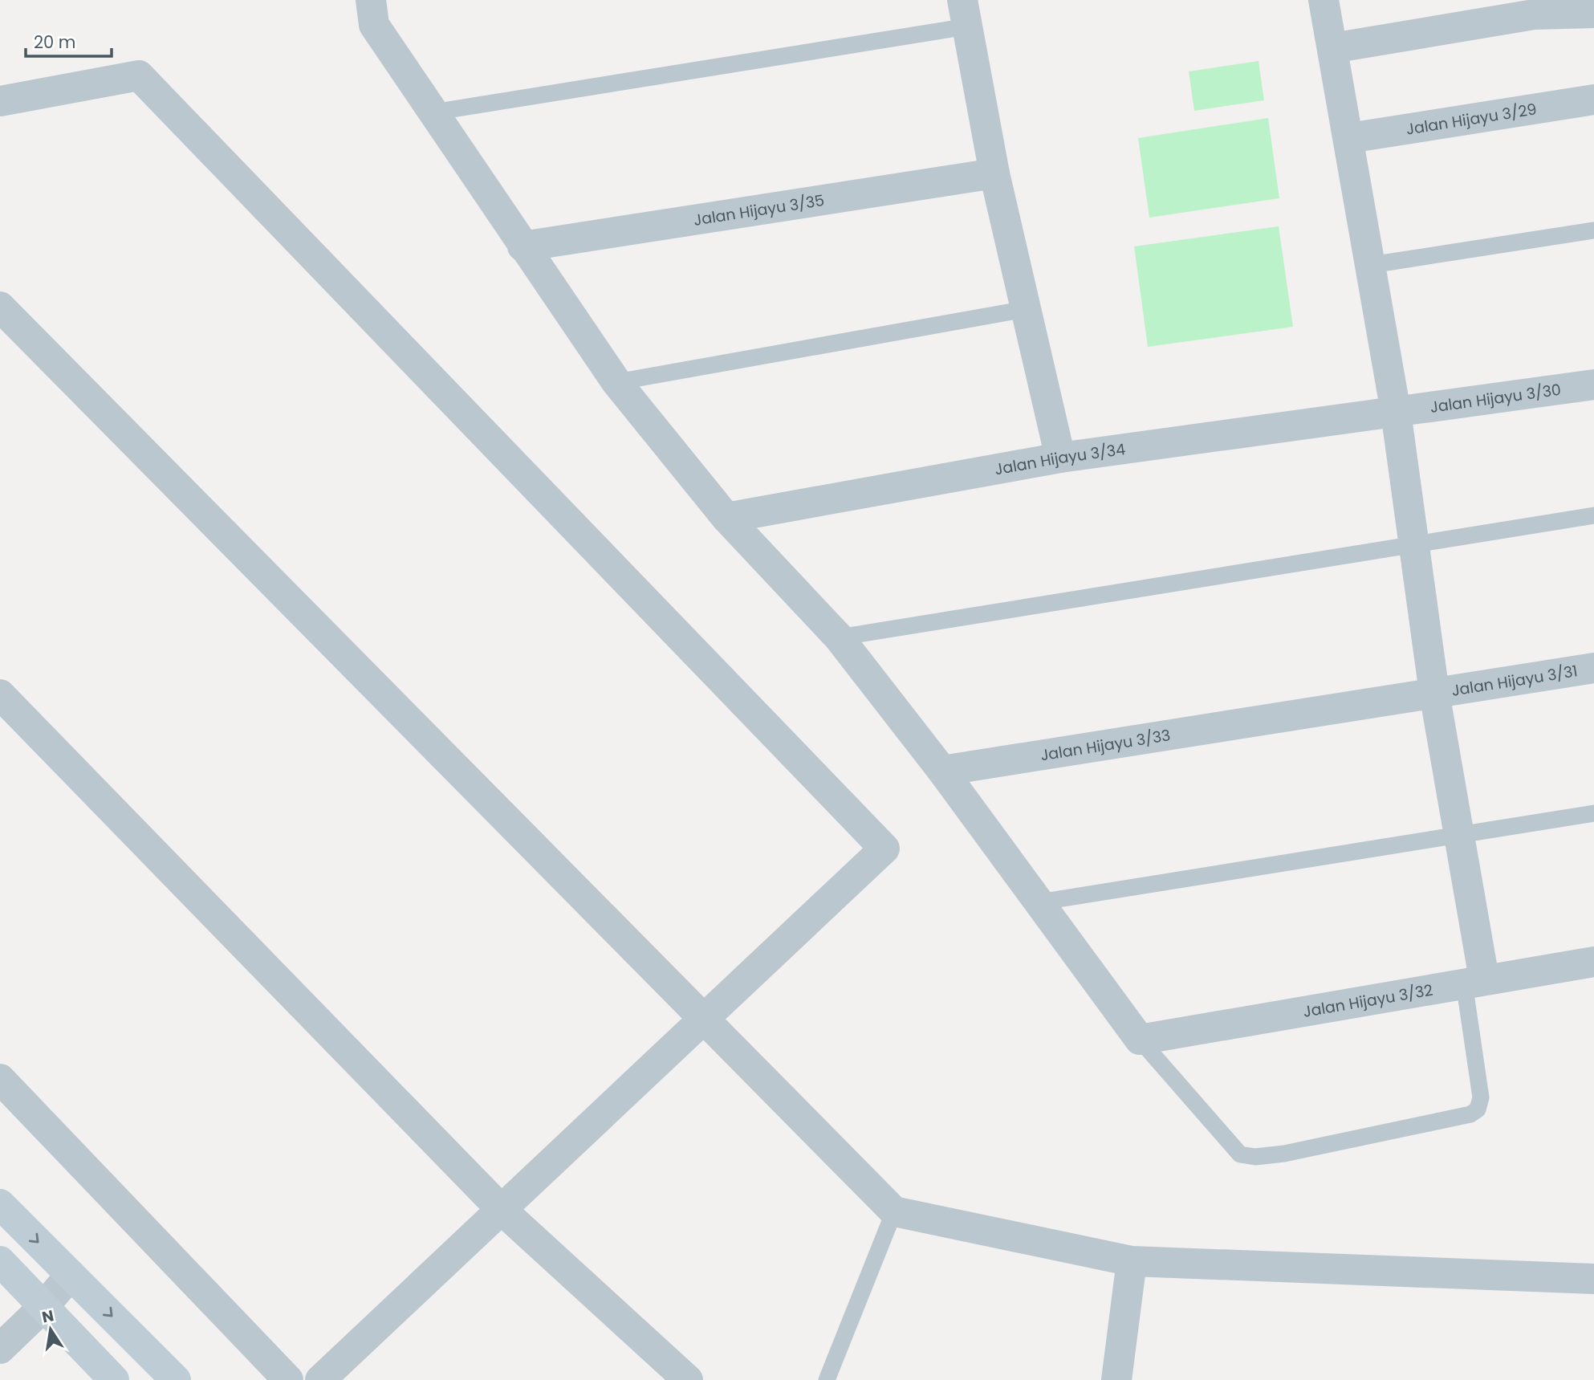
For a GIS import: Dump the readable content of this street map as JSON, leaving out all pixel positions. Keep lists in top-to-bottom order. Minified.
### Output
{"streets":{"street":["Jalan Hijayu 3/29","Jalan Hijayu 3/35","Jalan Hijayu 3/30","Jalan Hijayu 3/34","Jalan Hijayu 3/31","Jalan Hijayu 3/33","Jalan Hijayu 3/32"]},"crossings":[["Jalan Hijayu 3/30","Jalan Hijayu 3/34"],["Jalan Hijayu 3/31","Jalan Hijayu 3/33"]],"scale_bar":"20 m","north":"top"}
